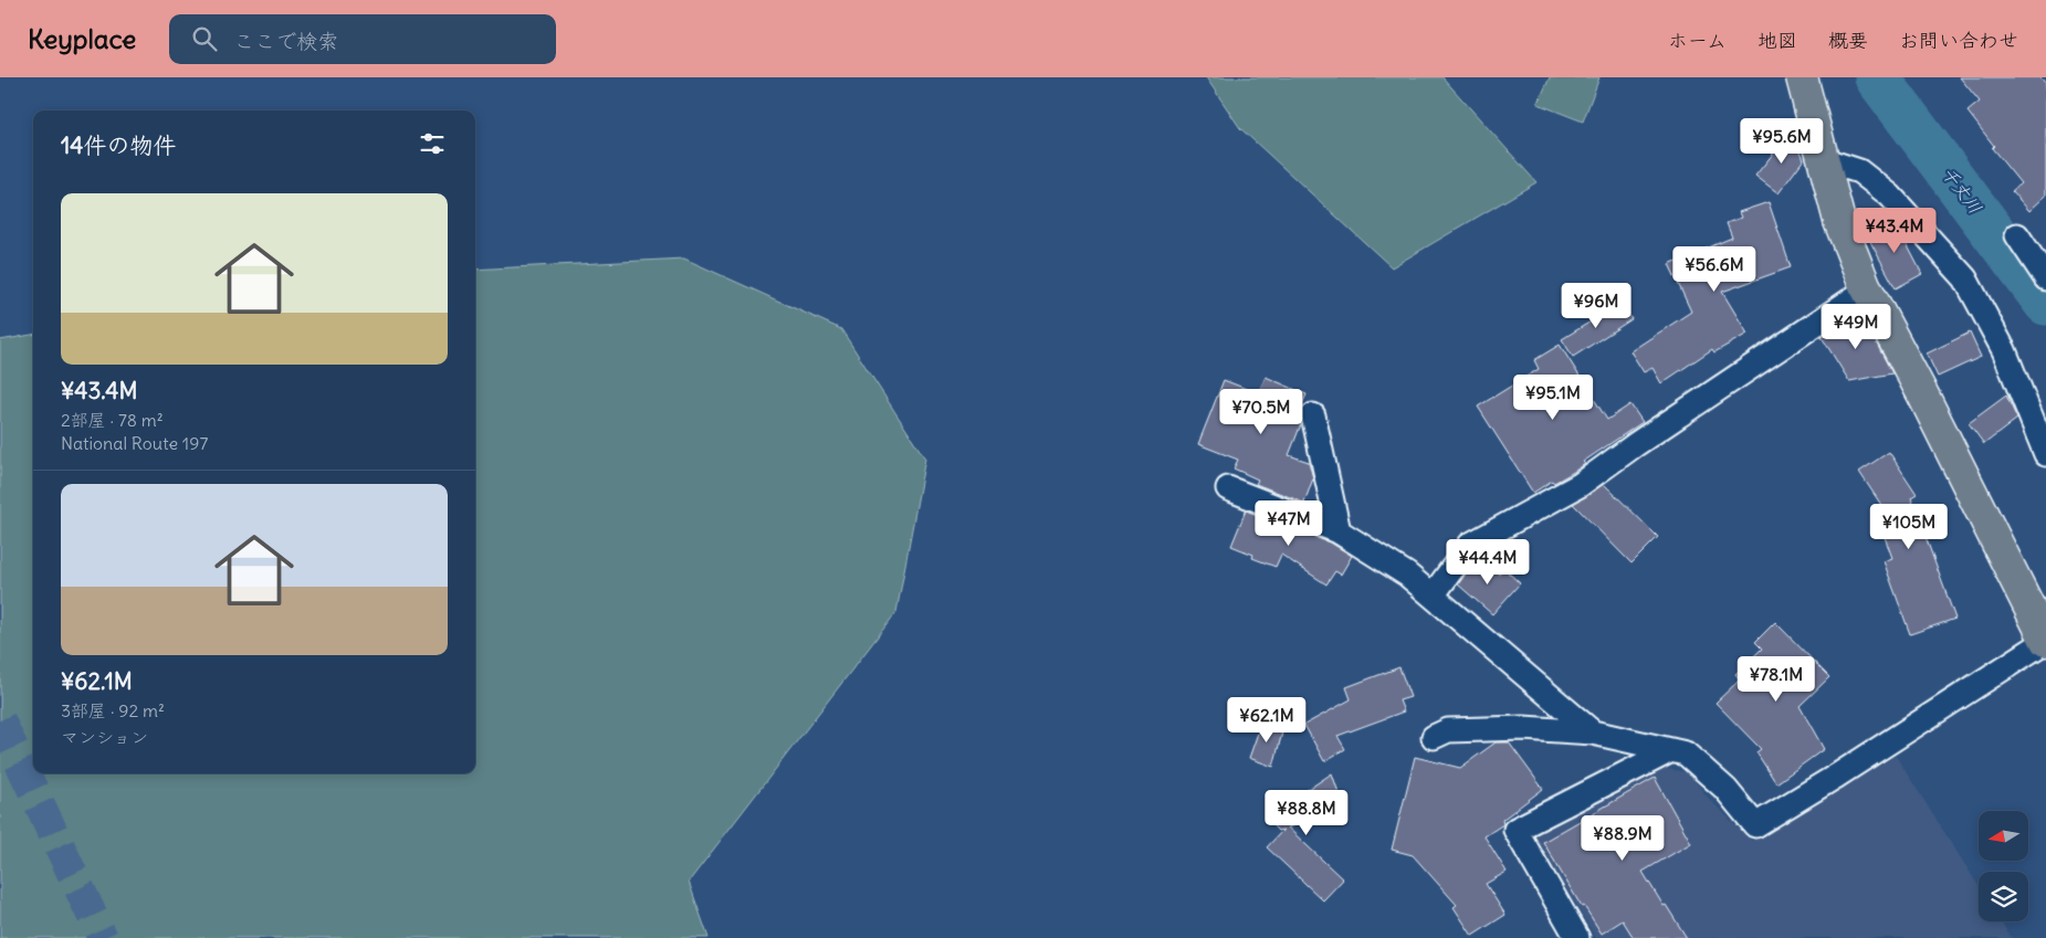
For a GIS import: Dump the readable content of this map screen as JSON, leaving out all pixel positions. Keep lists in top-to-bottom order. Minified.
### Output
{"water":["千丈川"],"north":"left","page":{"header":"Keyplace","search":"ここで検索","nav":["ホーム","地図","概要","お問い合わせ"],"heading":"14件の物件","price":["¥95.6M","¥43.4M","¥56.6M","¥96M","¥49M","¥95.1M","¥70.5M","¥47M","¥105M","¥44.4M","¥78.1M","¥62.1M","¥88.8M","¥88.9M"],"list":[{"name":"¥43.4M","note":"2部屋 · 78 m² · National Route 197"},{"name":"¥62.1M","note":"3部屋 · 92 m² · マンション"}]}}
